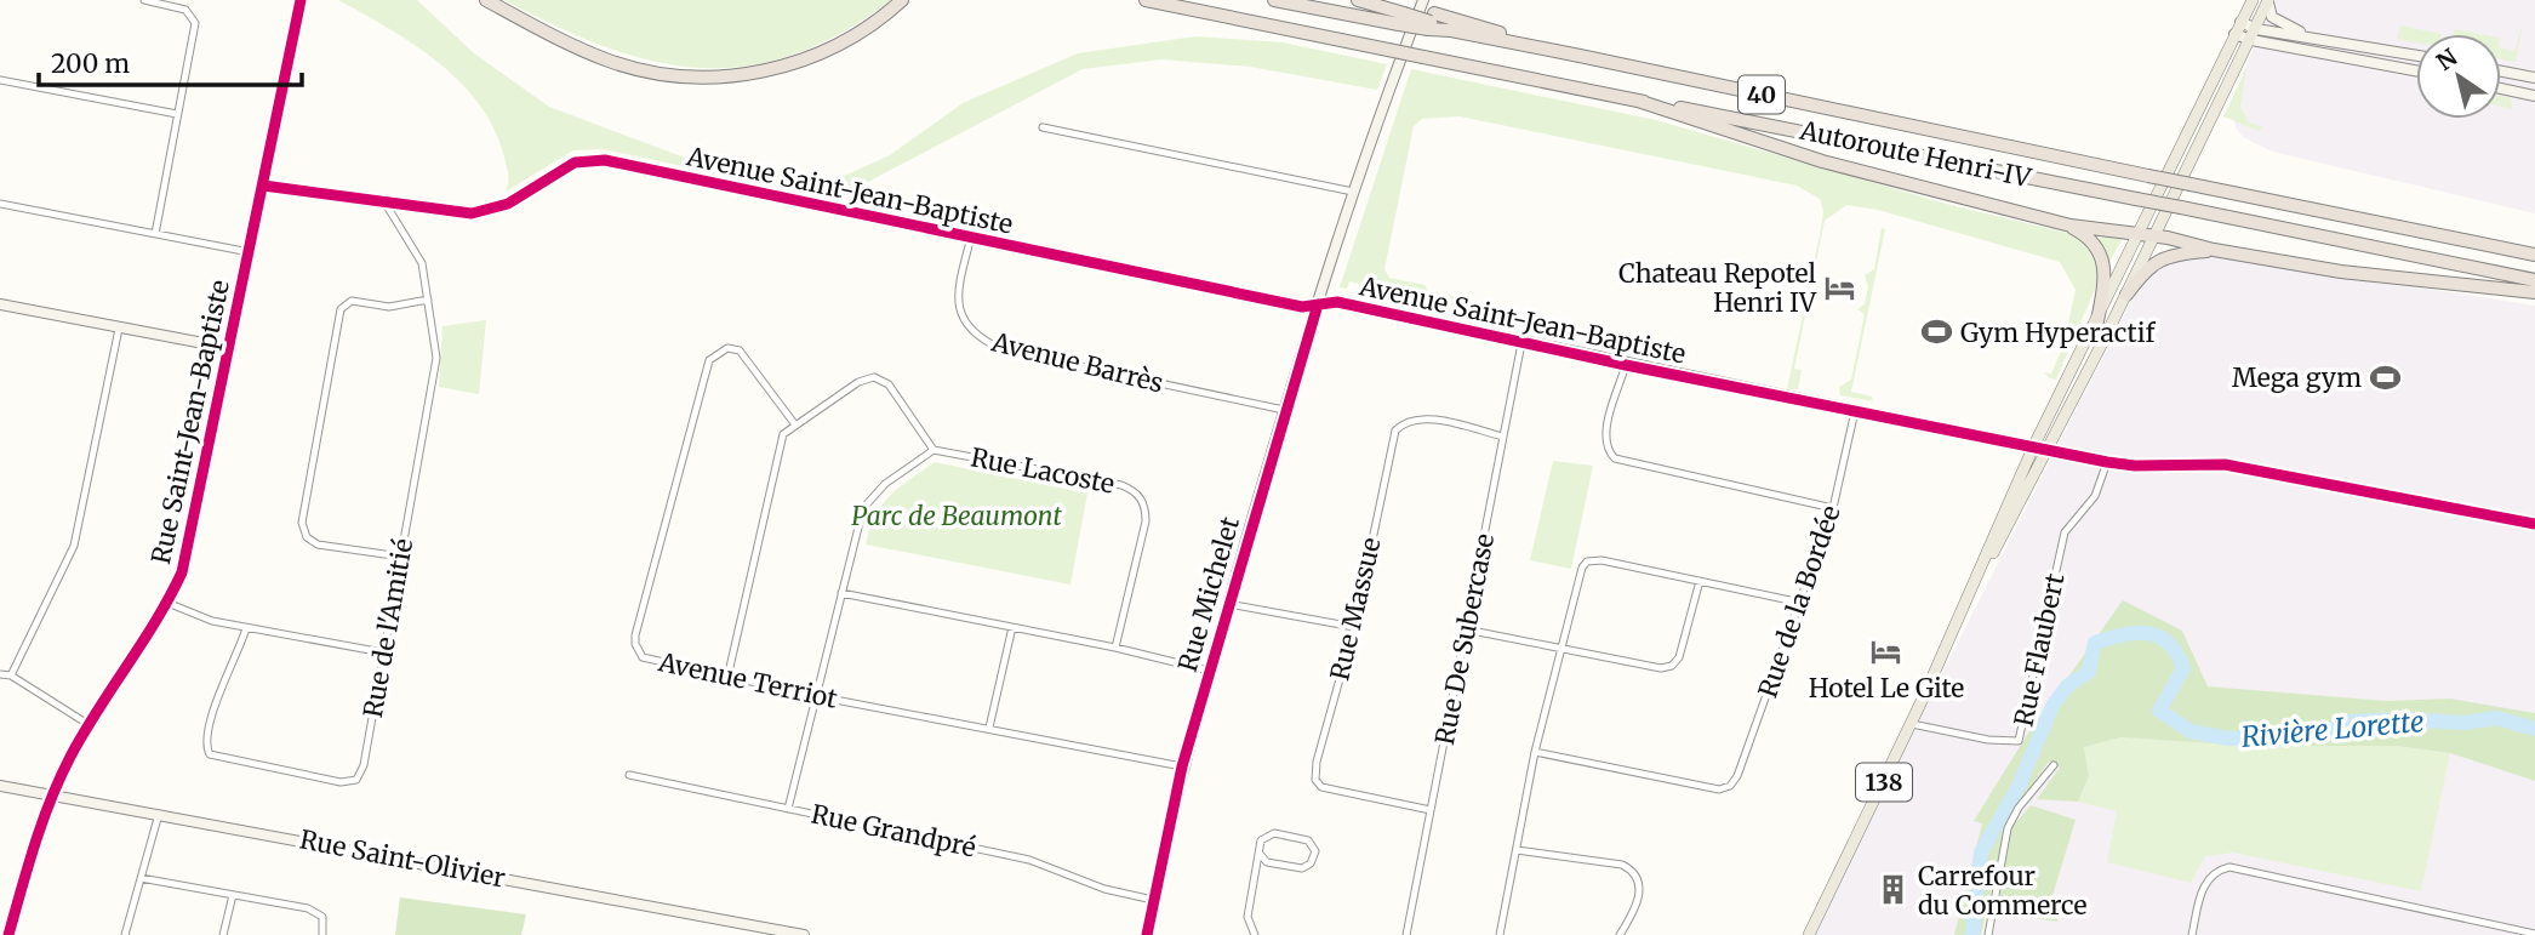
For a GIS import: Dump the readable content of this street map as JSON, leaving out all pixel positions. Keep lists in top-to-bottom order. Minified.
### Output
{"streets":{"highway":["40","Autoroute Henri-IV"],"main road":["138"],"street":["Avenue Saint-Jean-Baptiste","Avenue Barrès","Rue Saint-Jean-Baptiste","Rue Lacoste","Rue Michelet","Rue de la Bordée","Rue Massue","Rue de l'Amitié","Rue De Subercase","Rue Flaubert","Avenue Terriot","Rue Grandpré","Rue Saint-Olivier"]},"crossings":[["Avenue Saint-Jean-Baptiste","Avenue Barrès"],["Avenue Saint-Jean-Baptiste","Rue Saint-Jean-Baptiste"],["Avenue Saint-Jean-Baptiste","Rue Michelet"],["Avenue Saint-Jean-Baptiste","Rue de la Bordée"],["Avenue Saint-Jean-Baptiste","Rue de l'Amitié"],["Avenue Saint-Jean-Baptiste","Rue De Subercase"],["Avenue Saint-Jean-Baptiste","Rue Flaubert"],["Avenue Saint-Jean-Baptiste","138"],["Avenue Barrès","Rue Michelet"],["Rue Saint-Jean-Baptiste","Rue Saint-Olivier"],["Rue Michelet","Avenue Terriot"],["Rue Michelet","Rue Grandpré"],["Rue Massue","Rue De Subercase"],["Rue Flaubert","138"]],"water":["Rivière Lorette"],"parks":["Parc de Beaumont"],"places":{"hotel":["Chateau Repotel Henri IV","Hotel Le Gite"],"sports":["Gym Hyperactif","Mega gym"],"building":["Carrefour du Commerce"]},"scale_bar":"200 m","north":"top left"}
